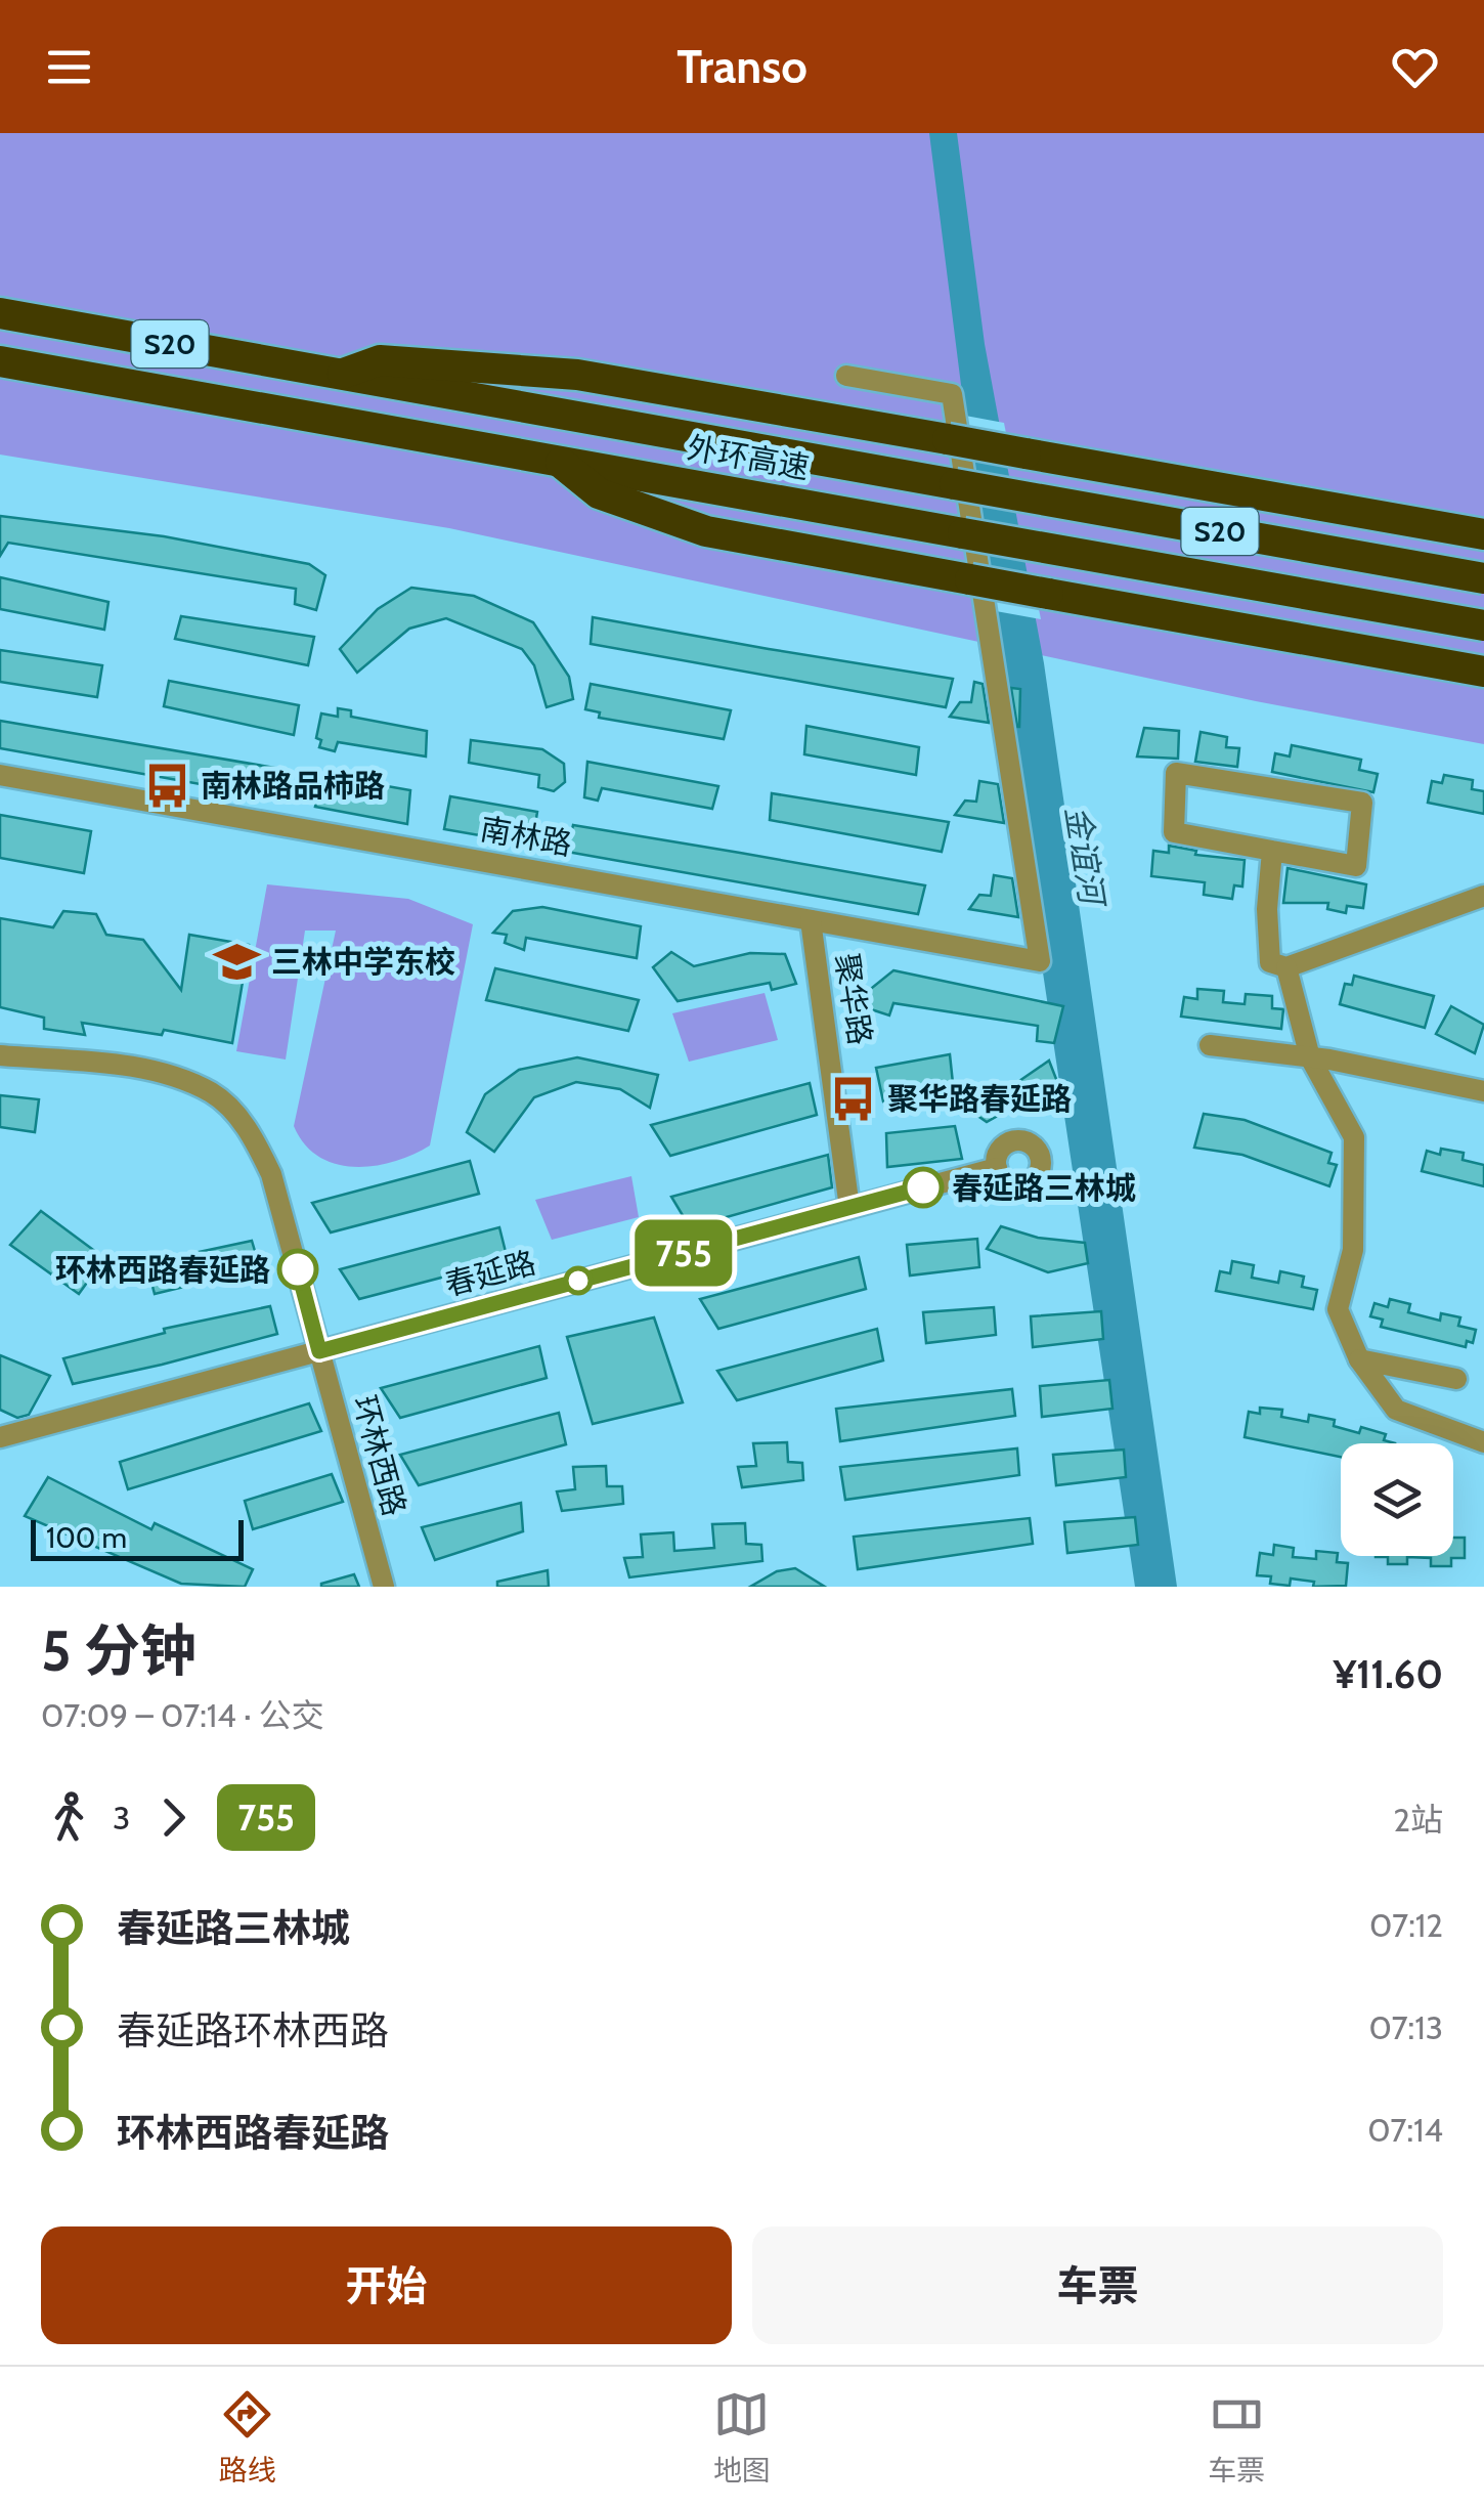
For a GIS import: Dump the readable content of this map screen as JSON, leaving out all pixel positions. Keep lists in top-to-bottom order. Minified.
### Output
{"streets":{"highway":["S20","外环高速"],"street":["南林路","聚华路","春延路","环林西路"]},"crossings":[["南林路","聚华路"],["聚华路","春延路"],["春延路","环林西路"]],"water":["金谊河"],"places":{"bus stop":["南林路品柿路","聚华路春延路"],"school or university":["三林中学东校"],"other":["春延路三林城","环林西路春延路"]},"lines":["bus line 755"],"scale_bar":"100 m","page":{"header":"Transo","on_map":"755","scale":"100 m","heading":["5 分钟","07:09 – 07:14 · 公交","¥11.60"],"legs":["3","755","2站"],"list":[{"name":"春延路三林城","value":"07:12"},{"name":"春延路环林西路","value":"07:13"},{"name":"环林西路春延路","value":"07:14"}],"buttons":["开始","车票"],"tabs":["路线","地图","车票"]}}
